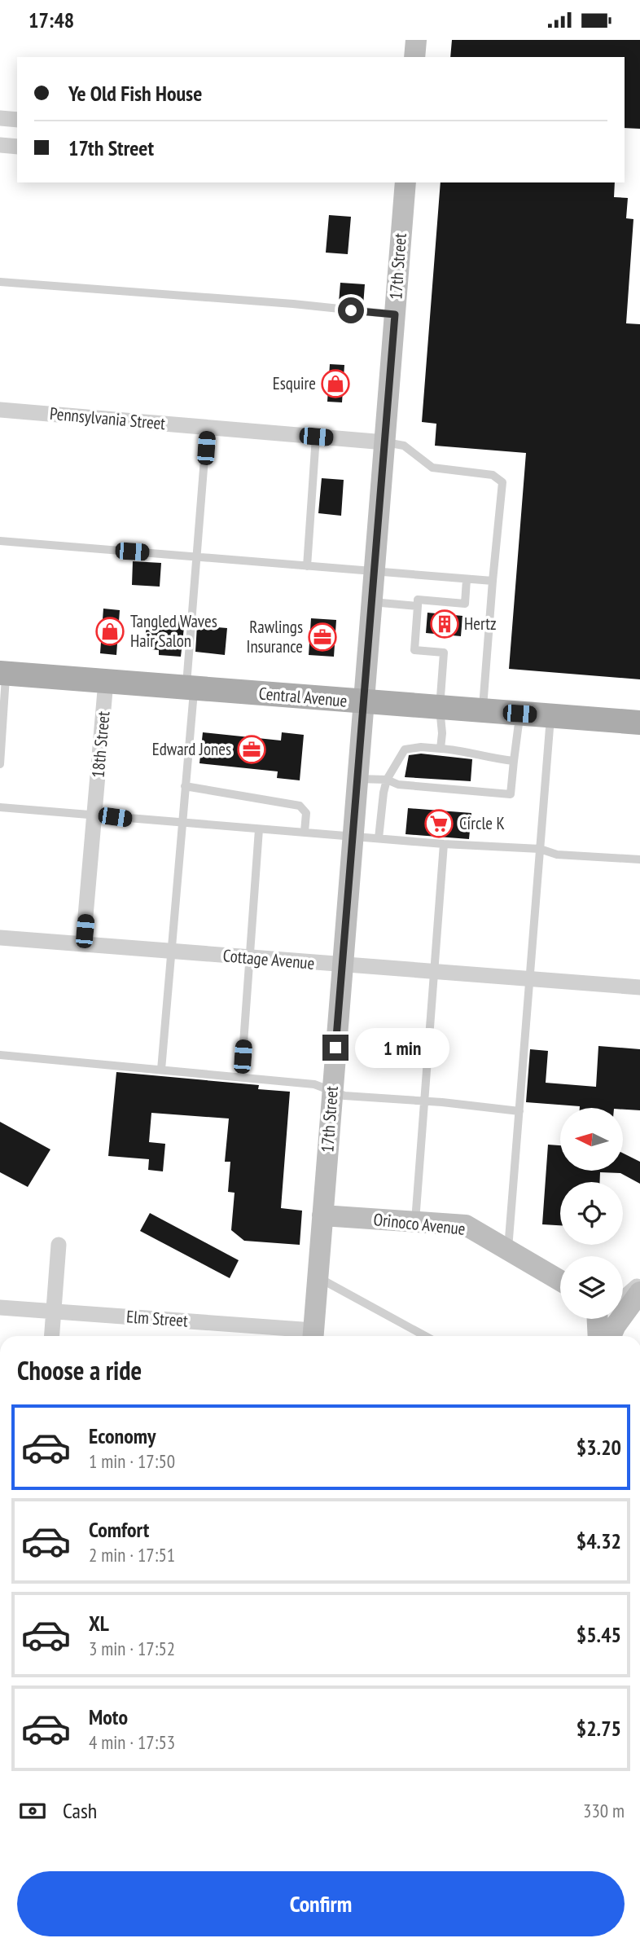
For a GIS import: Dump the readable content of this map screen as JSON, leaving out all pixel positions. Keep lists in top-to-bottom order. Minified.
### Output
{"streets":{"main road":["Central Avenue"],"street":["17th Street","Pennsylvania Street","18th Street","Cottage Avenue","Orinoco Avenue","Elm Street"]},"crossings":[["17th Street","Pennsylvania Street"],["17th Street","Central Avenue"],["17th Street","Cottage Avenue"],["17th Street","Orinoco Avenue"],["17th Street","Elm Street"],["Central Avenue","18th Street"],["18th Street","Cottage Avenue"]],"places":{"shop":["Esquire","Tangled Waves Hair Salon"],"building":["Hertz"],"office":["Rawlings Insurance","Edward Jones"],"supermarket":["Circle K"]},"north":"left","page":{"status":"17:48","banner":["Ye Old Fish House","17th Street"],"bubble":"1 min","heading":"Choose a ride","list":[{"name":"Economy","note":"1 min · 17:50","value":"$3.20"},{"name":"Comfort","note":"2 min · 17:51","value":"$4.32"},{"name":"XL","note":"3 min · 17:52","value":"$5.45"},{"name":"Moto","note":"4 min · 17:53","value":"$2.75"}],"pay":["Cash","330 m"],"buttons":"Confirm"}}
